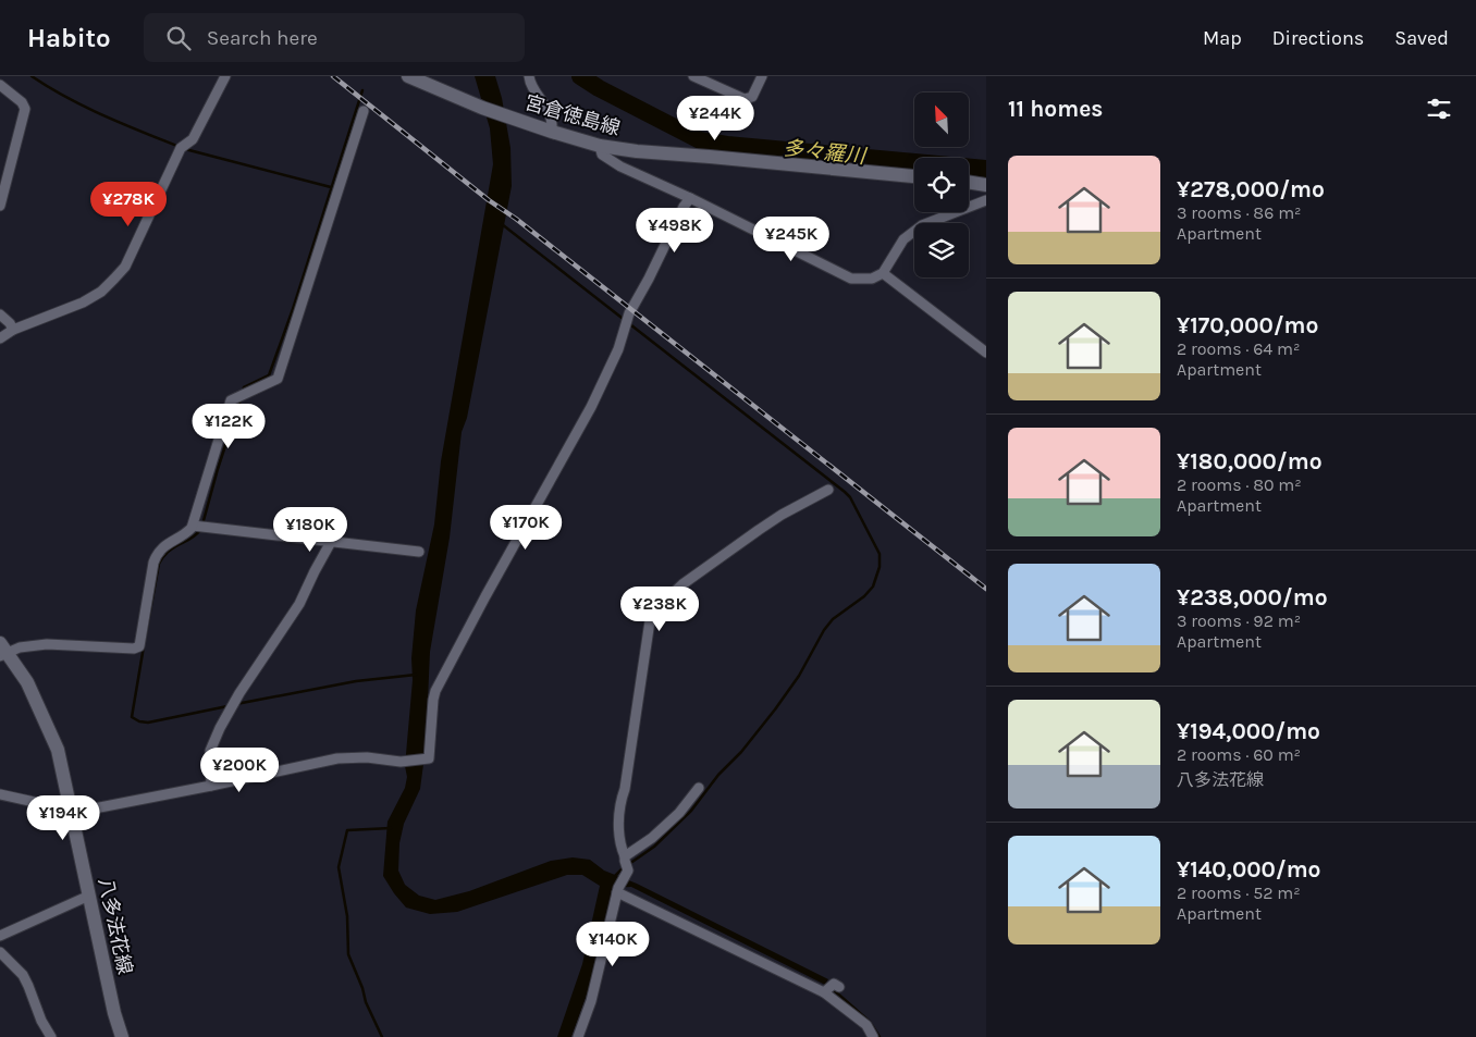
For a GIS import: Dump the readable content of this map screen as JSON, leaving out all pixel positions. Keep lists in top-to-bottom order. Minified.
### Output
{"streets":{"main road":["宮倉徳島線","八多法花線"]},"water":["多々羅川"],"north":"top left","page":{"header":"Habito","search":"Search here","nav":["Map","Directions","Saved"],"heading":"11 homes","price":["¥244K","¥278K","¥498K","¥245K","¥122K","¥170K","¥180K","¥238K","¥200K","¥194K","¥140K"],"list":[{"name":"¥278,000/mo","note":"3 rooms · 86 m² · Apartment"},{"name":"¥170,000/mo","note":"2 rooms · 64 m² · Apartment"},{"name":"¥180,000/mo","note":"2 rooms · 80 m² · Apartment"},{"name":"¥238,000/mo","note":"3 rooms · 92 m² · Apartment"},{"name":"¥194,000/mo","note":"2 rooms · 60 m² · 八多法花線"},{"name":"¥140,000/mo","note":"2 rooms · 52 m² · Apartment"}]}}
